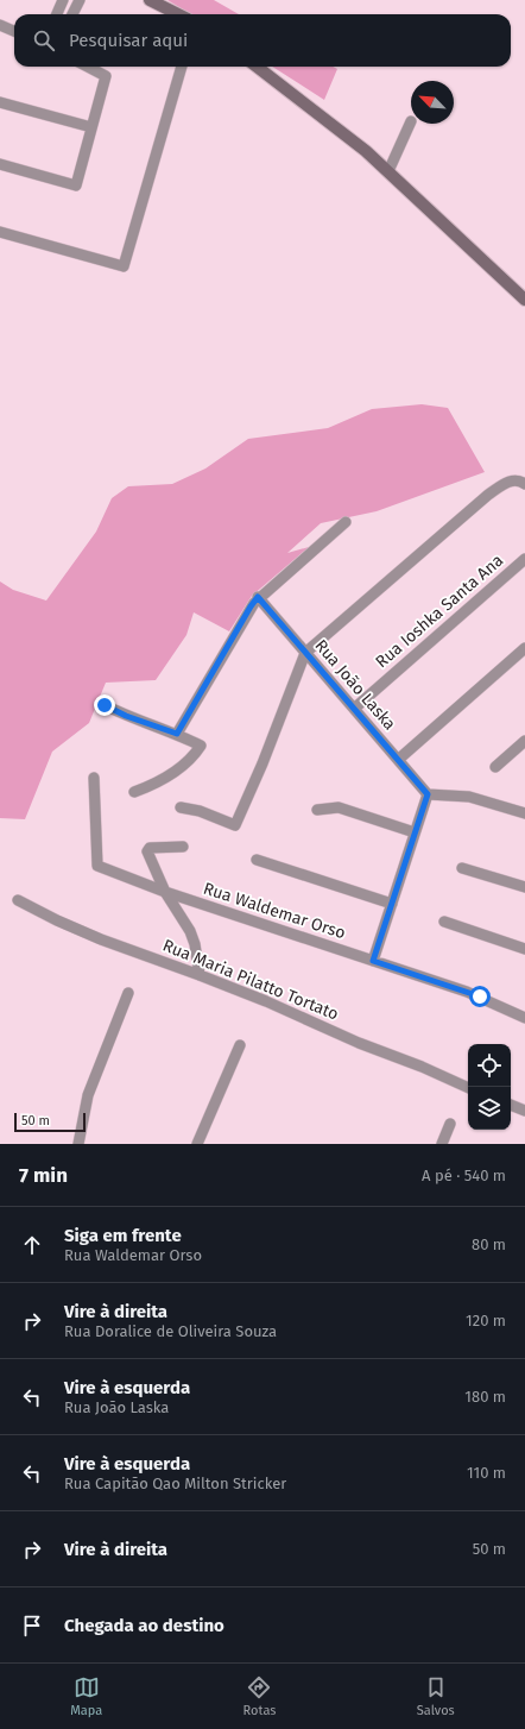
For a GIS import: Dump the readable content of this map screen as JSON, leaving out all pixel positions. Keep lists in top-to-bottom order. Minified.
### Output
{"streets":{"street":["Rua Ioshka Santa Ana","Rua João Laska","Rua Waldemar Orso","Rua Maria Pilatto Tortato"]},"crossings":[["Rua Ioshka Santa Ana","Rua João Laska"]],"scale_bar":"50 m","north":"top left","page":{"search":"Pesquisar aqui","scale":"50 m","heading":["7 min","A pé · 540 m"],"list":[["Siga em frente","Rua Waldemar Orso","80 m"],["Vire à direita","Rua Doralice de Oliveira Souza","120 m"],["Vire à esquerda","Rua João Laska","180 m"],["Vire à esquerda","Rua Capitão Qao Milton Stricker","110 m"],["Vire à direita","50 m"],"Chegada ao destino"],"nav":["Mapa","Rotas","Salvos"]}}
